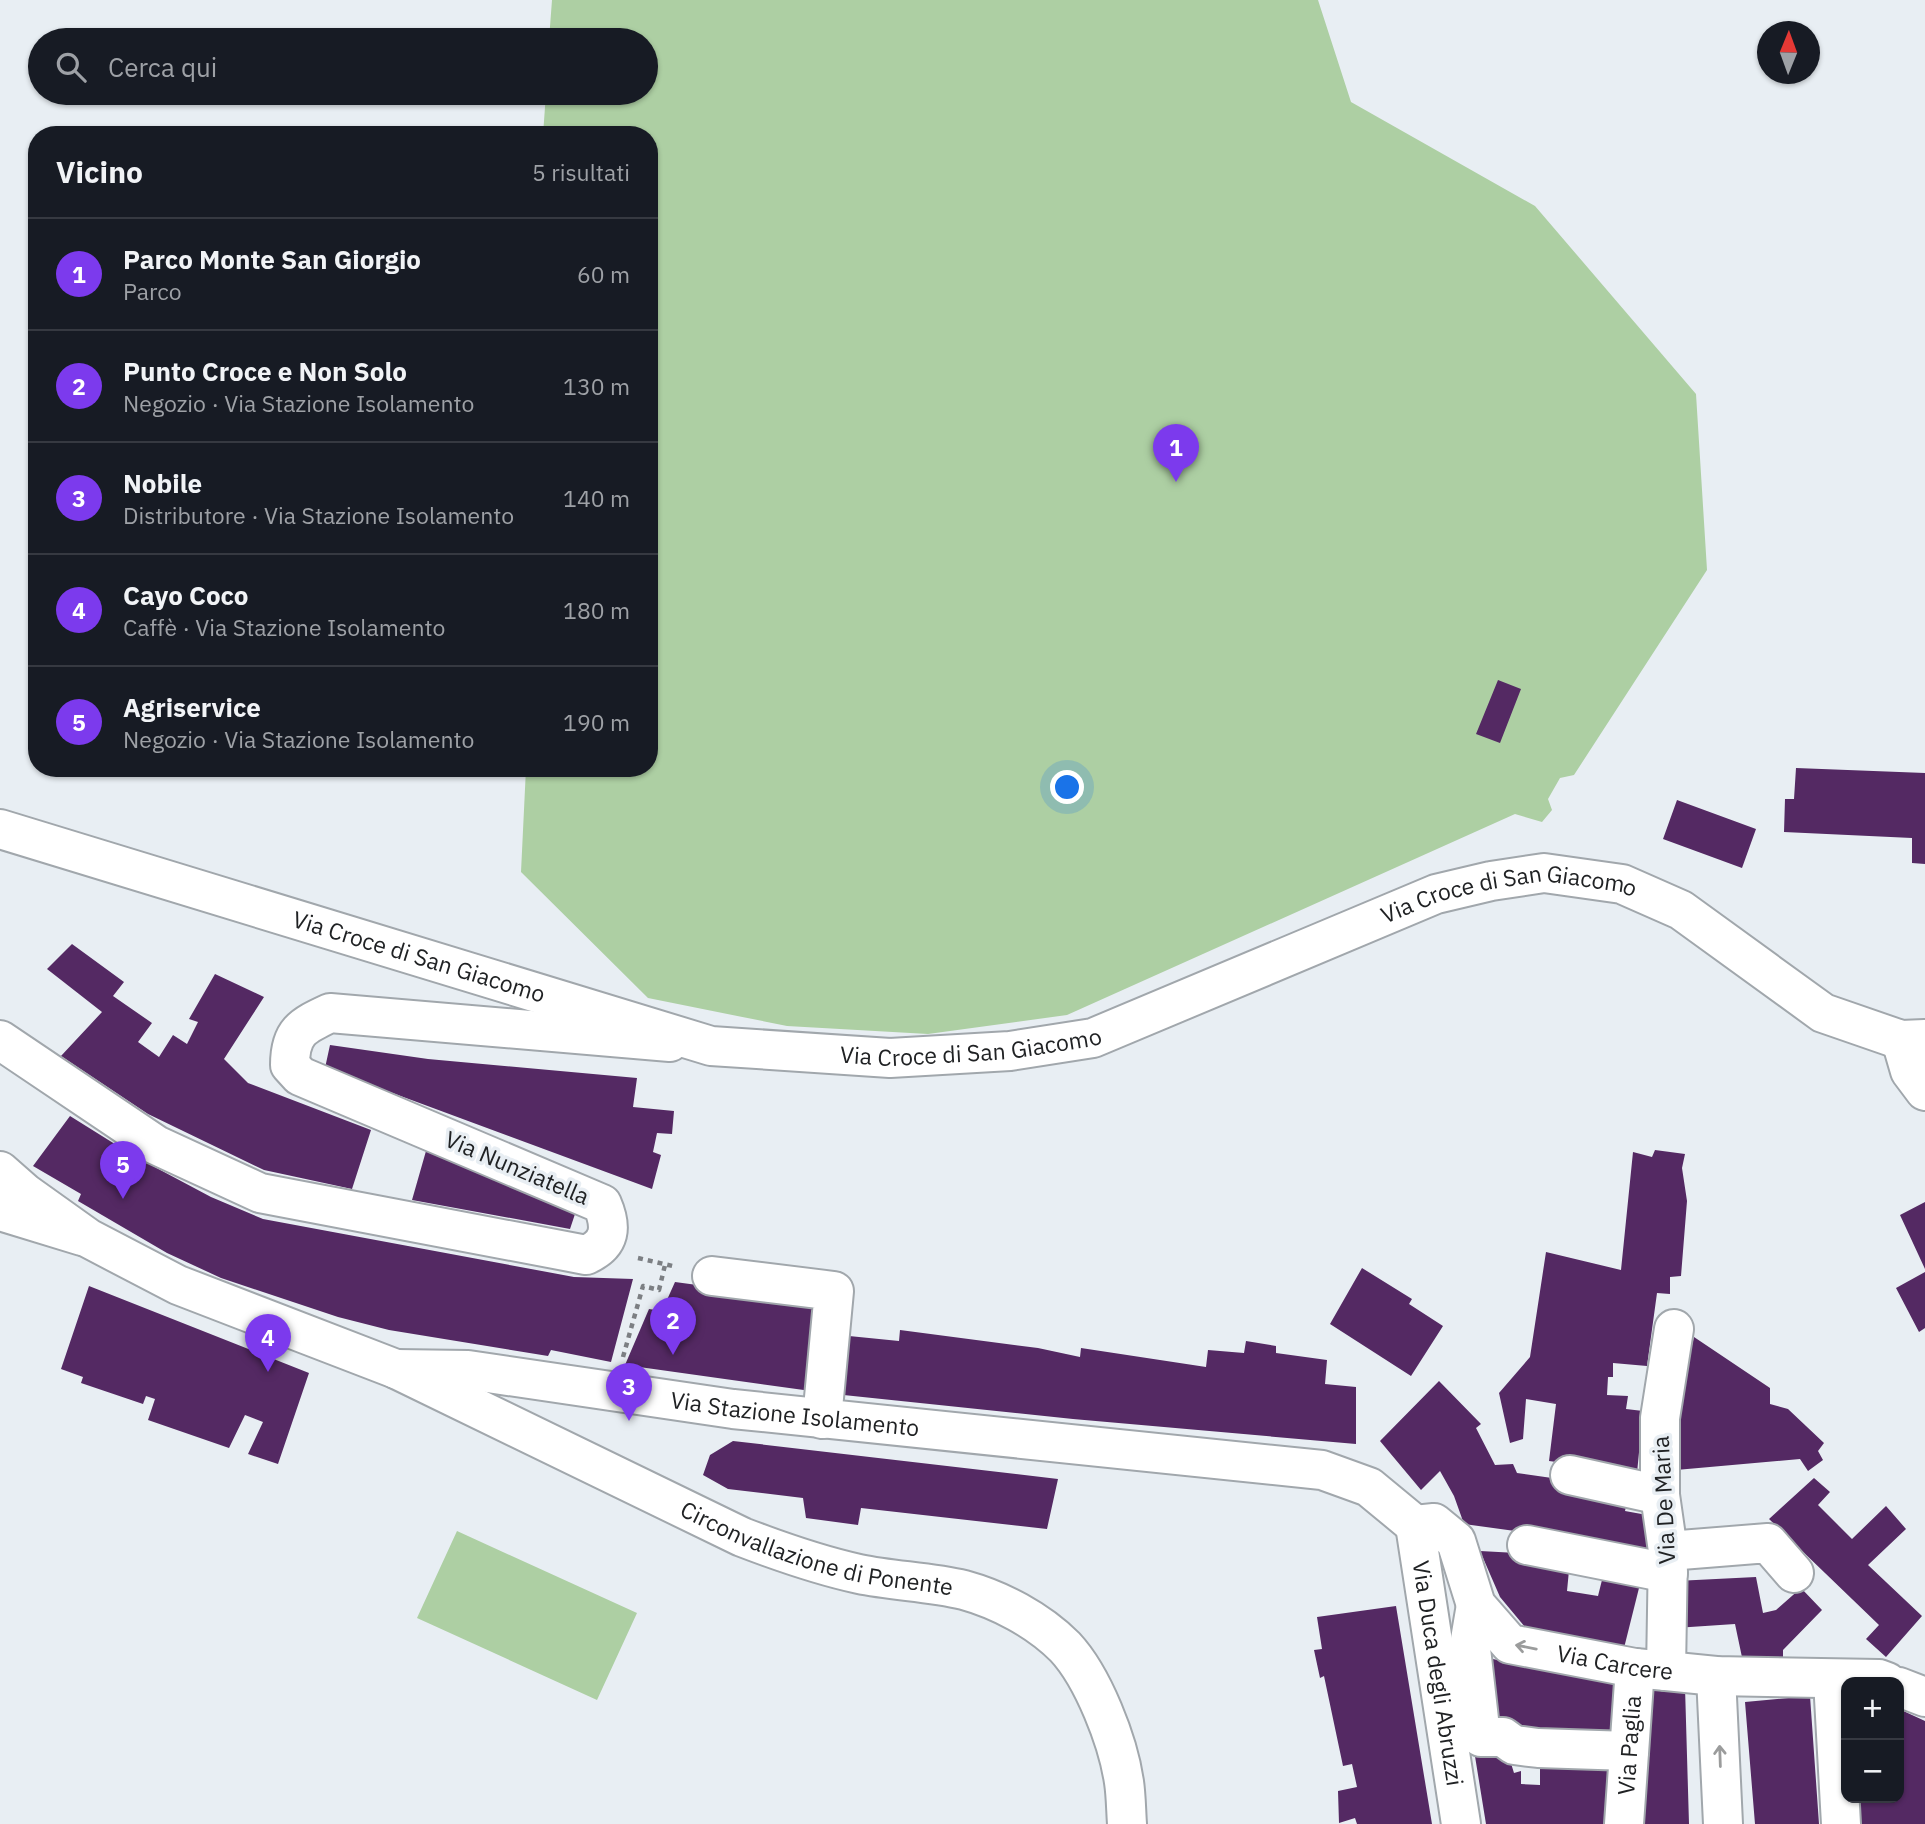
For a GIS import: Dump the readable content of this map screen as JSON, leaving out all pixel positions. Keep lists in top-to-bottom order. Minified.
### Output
{"streets":{"street":["Via Croce di San Giacomo","Via Nunziatella","Via Stazione Isolamento","Via De Maria","Circonvallazione di Ponente","Via Carcere","Via Duca degli Abruzzi","Via Paglia"]},"crossings":[["Via Croce di San Giacomo","Via Nunziatella"],["Via Stazione Isolamento","Circonvallazione di Ponente"],["Via Stazione Isolamento","Via Carcere"],["Via Stazione Isolamento","Via Duca degli Abruzzi"],["Via De Maria","Via Carcere"],["Via De Maria","Via Paglia"],["Via Carcere","Via Duca degli Abruzzi"],["Via Carcere","Via Paglia"]],"north":"top","page":{"search":"Cerca qui","heading":["Vicino","5 risultati"],"list":[{"mark":"1","name":"Parco Monte San Giorgio","note":"Parco","value":"60 m"},{"mark":"2","name":"Punto Croce e Non Solo","note":"Negozio · Via Stazione Isolamento","value":"130 m"},{"mark":"3","name":"Nobile","note":"Distributore · Via Stazione Isolamento","value":"140 m"},{"mark":"4","name":"Cayo Coco","note":"Caffè · Via Stazione Isolamento","value":"180 m"},{"mark":"5","name":"Agriservice","note":"Negozio · Via Stazione Isolamento","value":"190 m"}],"pins":["1","5","2","4","3"],"map_buttons":["+","−"]}}
